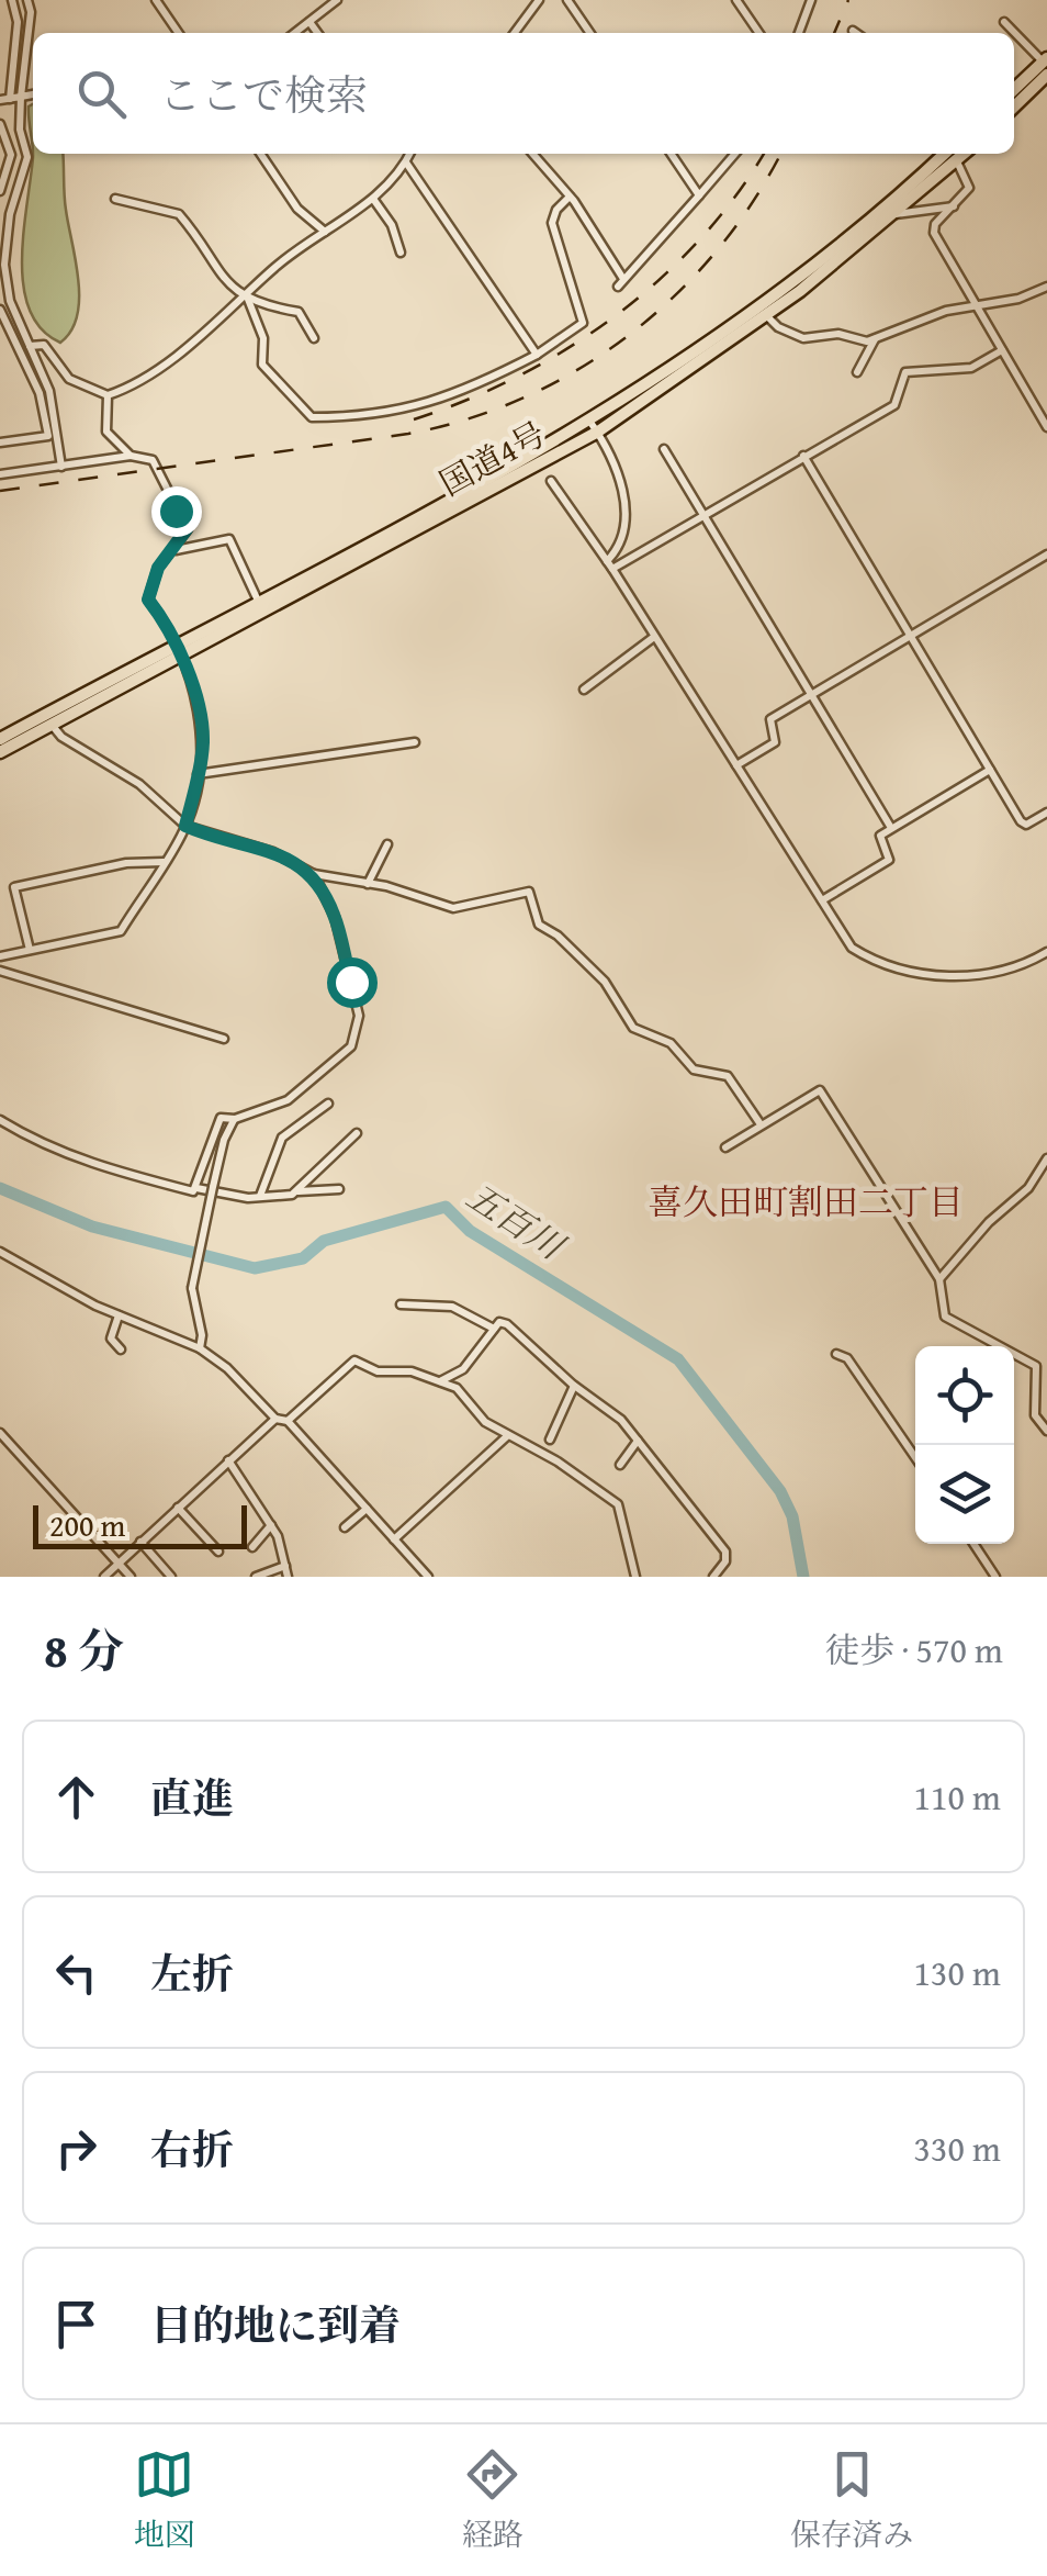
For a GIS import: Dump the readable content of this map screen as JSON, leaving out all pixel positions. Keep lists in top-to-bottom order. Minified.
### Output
{"streets":{"highway":["国道4号"]},"districts":["喜久田町割田二丁目"],"water":["五百川"],"scale_bar":"200 m","page":{"search":"ここで検索","scale":"200 m","heading":["8 分","徒歩 · 570 m"],"list":[["直進","110 m"],["左折","130 m"],["右折","330 m"],"目的地に到着"],"nav":["地図","経路","保存済み"]}}
